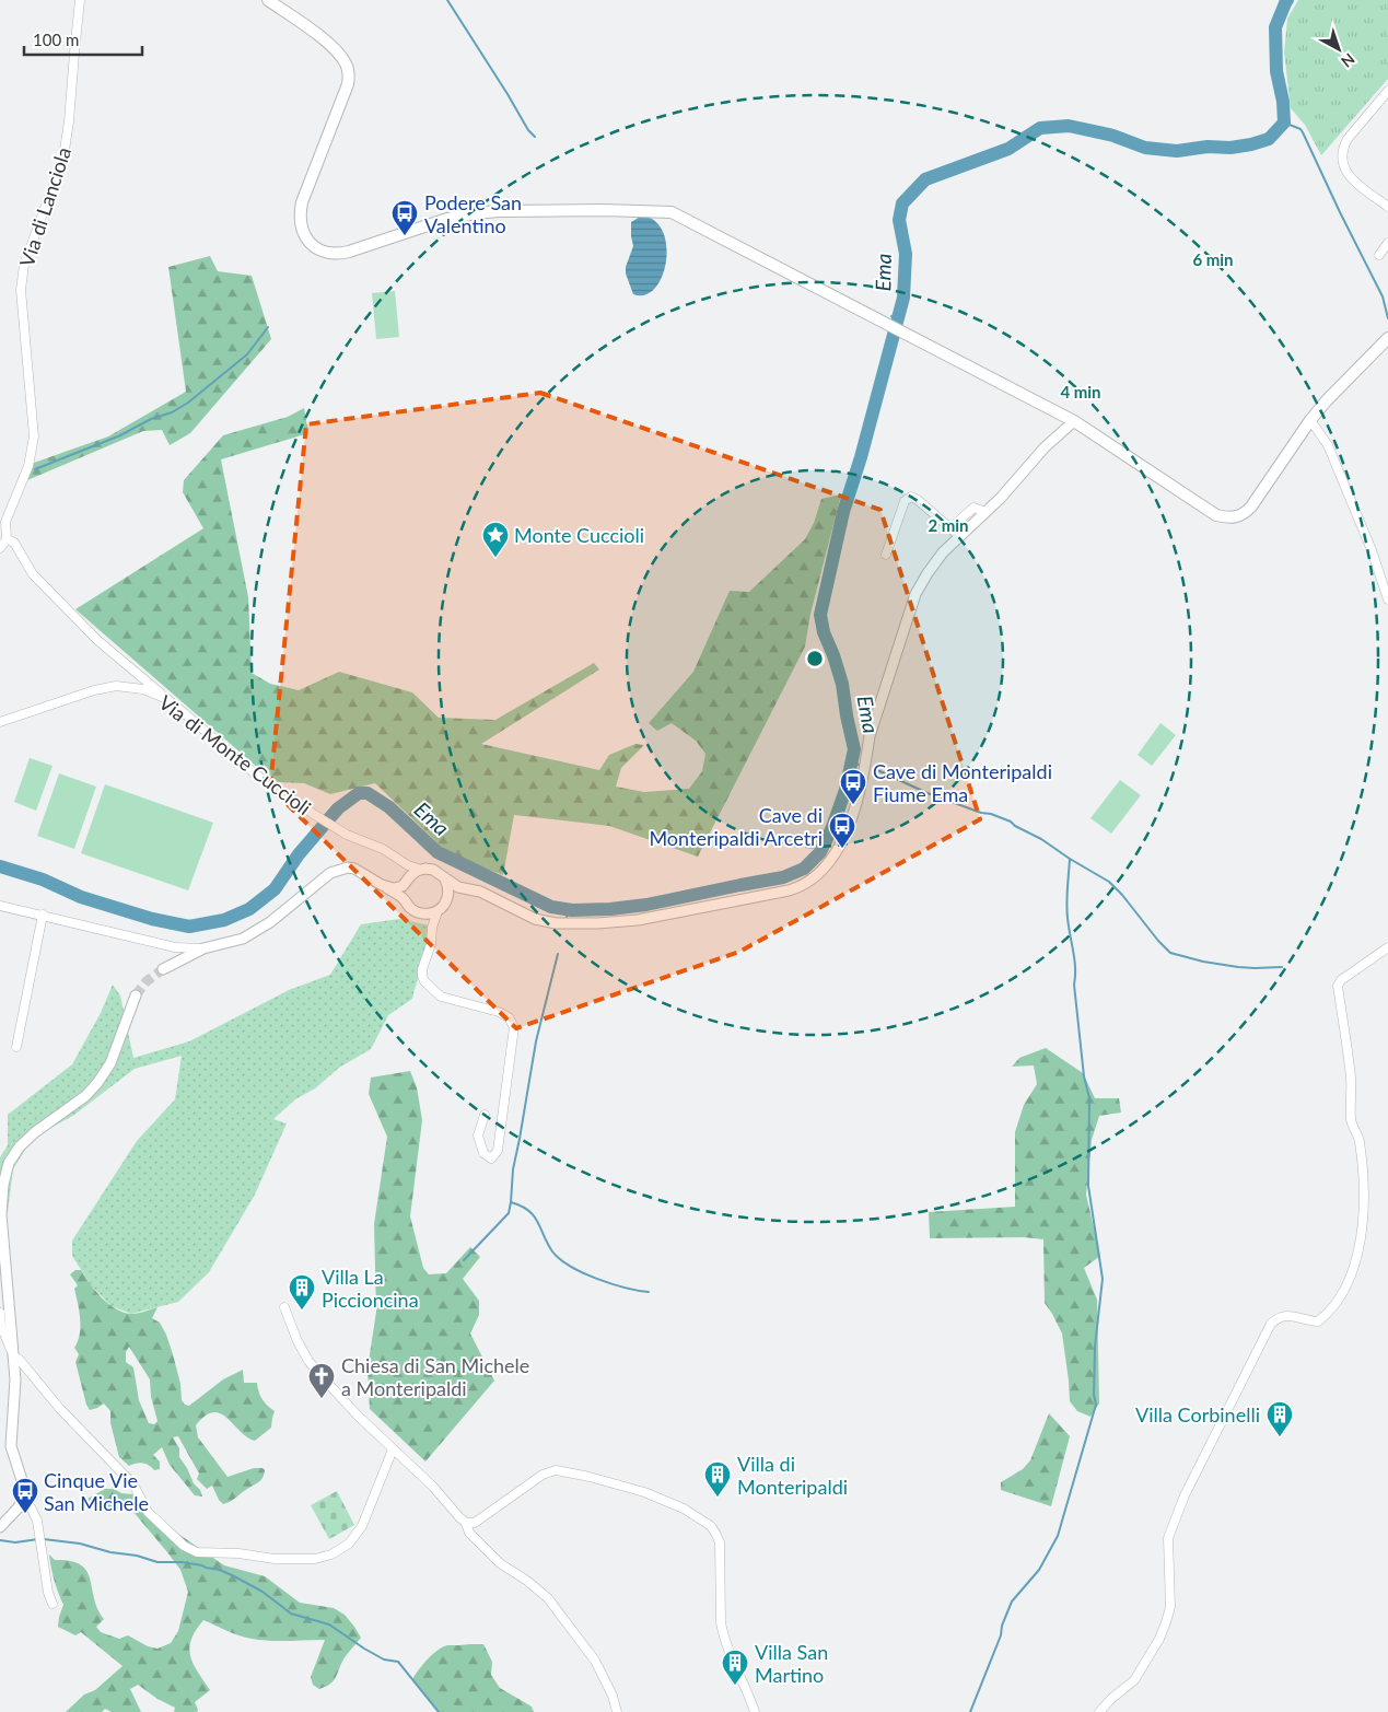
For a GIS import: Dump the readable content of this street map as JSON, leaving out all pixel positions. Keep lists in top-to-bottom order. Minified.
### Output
{"streets":{"street":["Via di Lanciola","Via di Monte Cuccioli"]},"water":["Ema"],"places":{"bus stop":["Podere San Valentino","Cave di Monteripaldi Fiume Ema","Cave di Monteripaldi Arcetri","Cinque Vie San Michele"],"place":["Monte Cuccioli"],"building":["Villa La Piccioncina","Villa Corbinelli","Villa di Monteripaldi","Villa San Martino"],"church":["Chiesa di San Michele a Monteripaldi"]},"scale_bar":"100 m","north":"bottom right","rings":["6 min","4 min","2 min"]}
